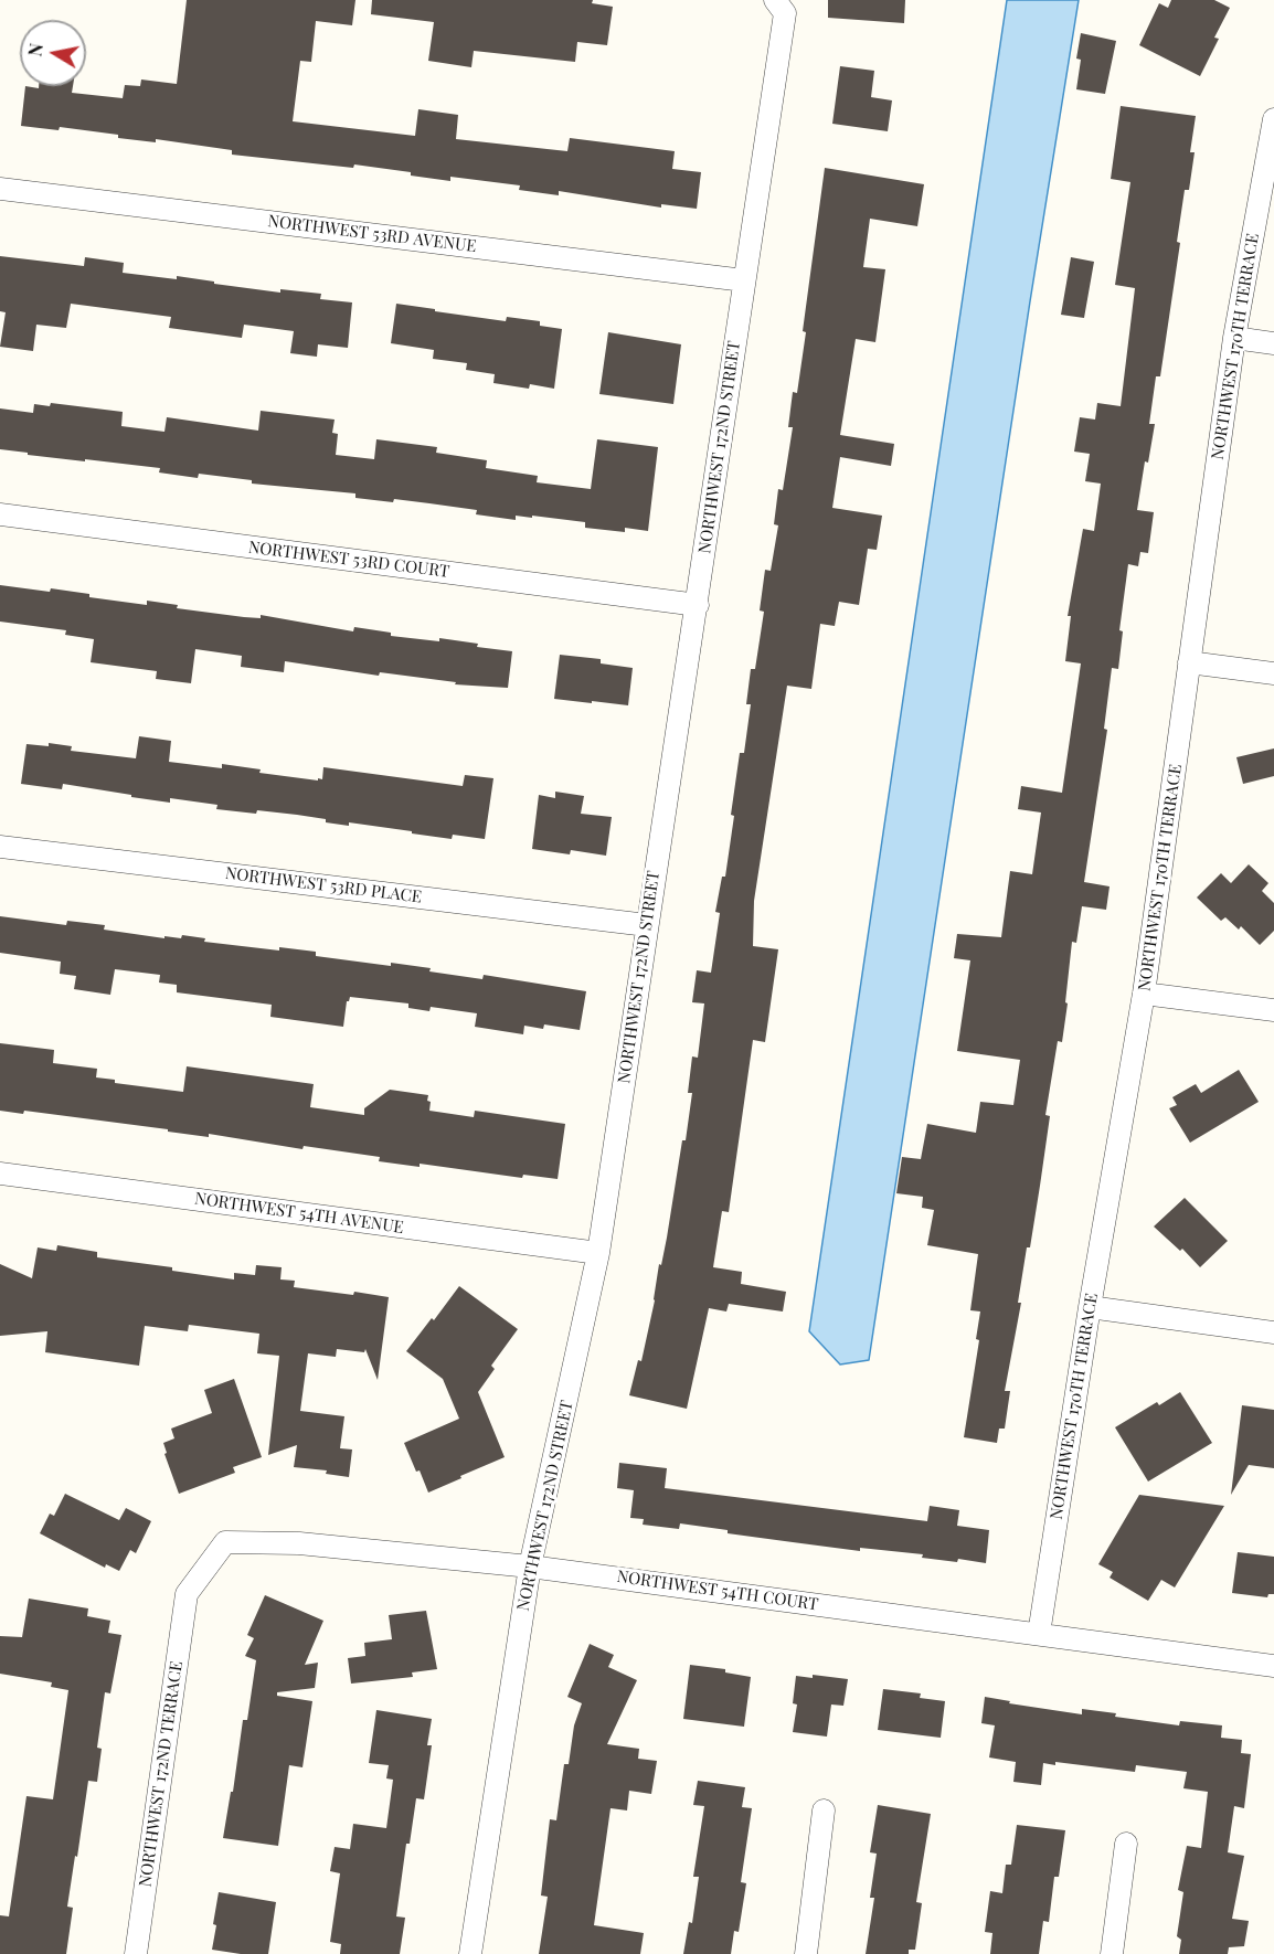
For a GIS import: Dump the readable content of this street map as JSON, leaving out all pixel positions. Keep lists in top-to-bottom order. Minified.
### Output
{"streets":{"street":["NORTHWEST 53RD AVENUE","NORTHWEST 170TH TERRACE","NORTHWEST 172ND STREET","NORTHWEST 53RD COURT","NORTHWEST 53RD PLACE","NORTHWEST 54TH AVENUE","NORTHWEST 54TH COURT","NORTHWEST 172ND TERRACE"]},"crossings":[["NORTHWEST 53RD AVENUE","NORTHWEST 172ND STREET"],["NORTHWEST 170TH TERRACE","NORTHWEST 54TH COURT"],["NORTHWEST 172ND STREET","NORTHWEST 53RD COURT"],["NORTHWEST 172ND STREET","NORTHWEST 53RD PLACE"],["NORTHWEST 172ND STREET","NORTHWEST 54TH AVENUE"],["NORTHWEST 172ND STREET","NORTHWEST 54TH COURT"],["NORTHWEST 54TH COURT","NORTHWEST 172ND TERRACE"]],"north":"left"}
